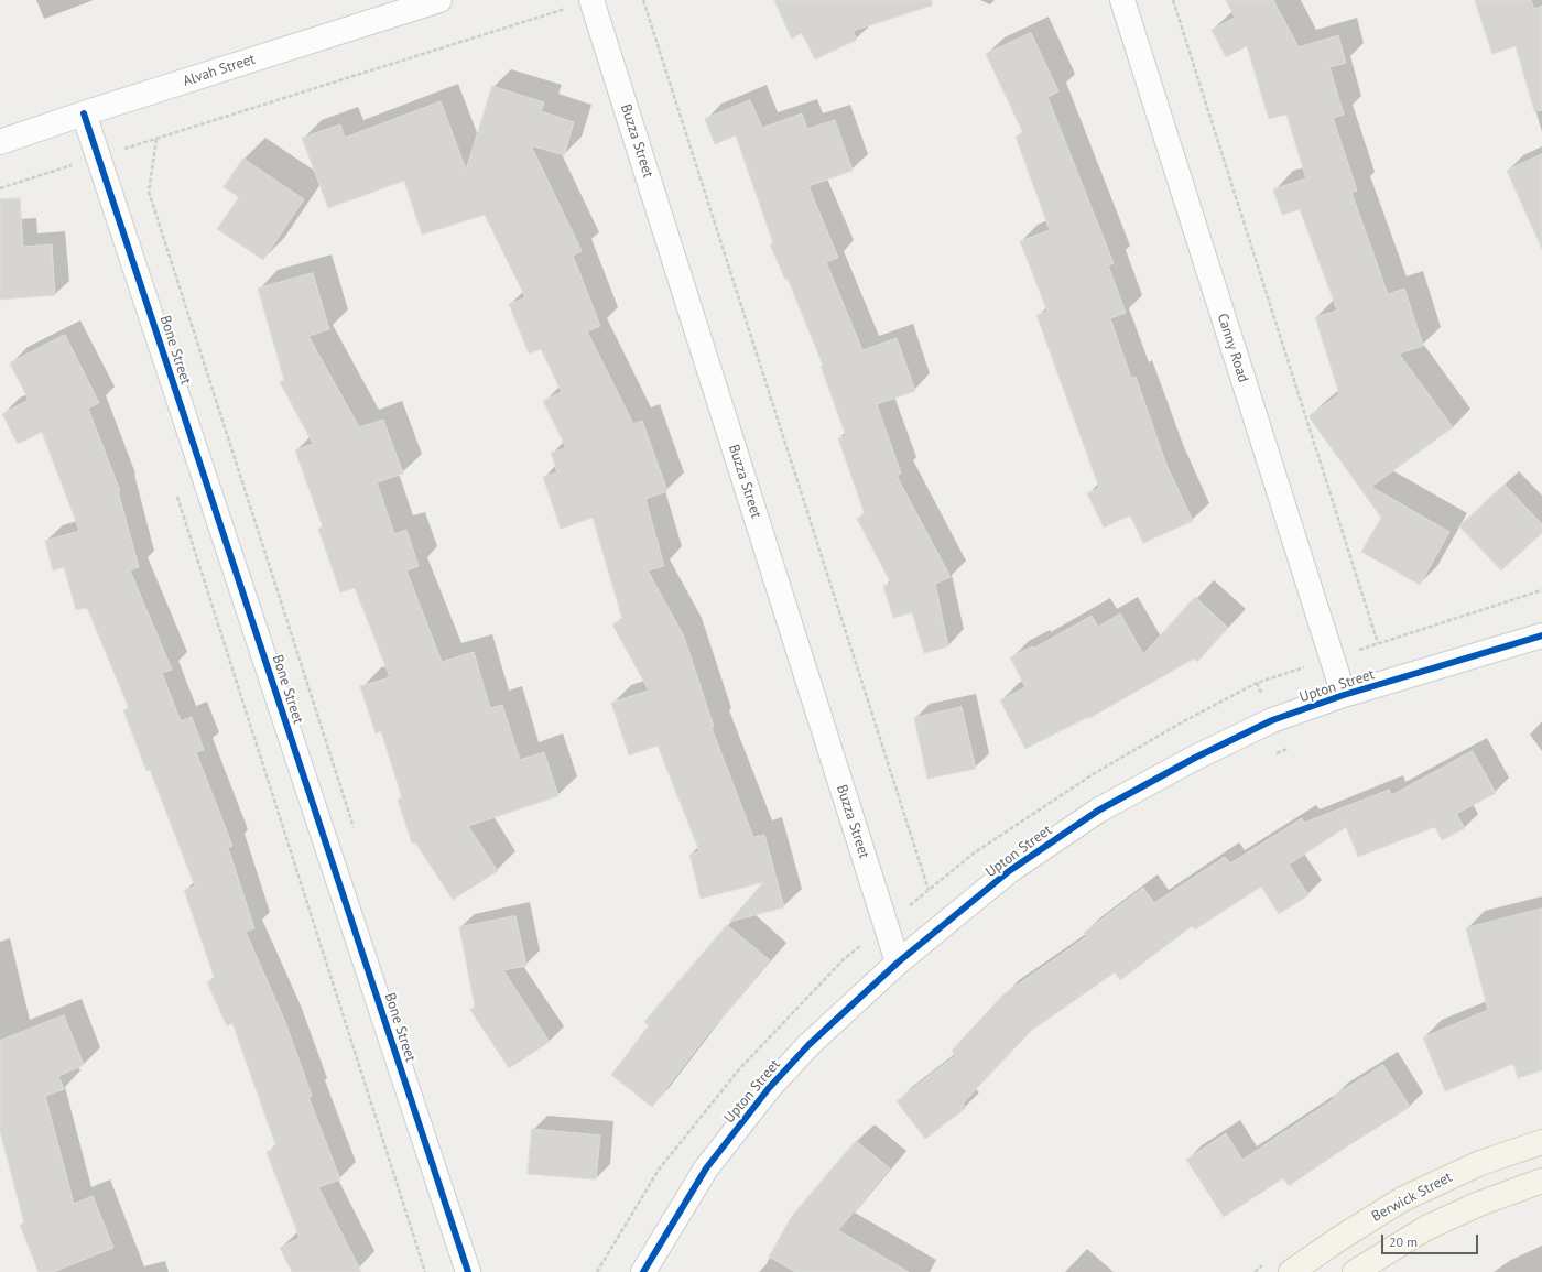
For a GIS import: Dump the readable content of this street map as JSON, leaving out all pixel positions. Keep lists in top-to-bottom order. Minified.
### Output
{"streets":{"main road":["Berwick Street"],"street":["Alvah Street","Buzza Street","Canny Road","Bone Street","Upton Street"]},"crossings":[["Alvah Street","Bone Street"],["Buzza Street","Upton Street"],["Canny Road","Upton Street"]],"scale_bar":"20 m"}
